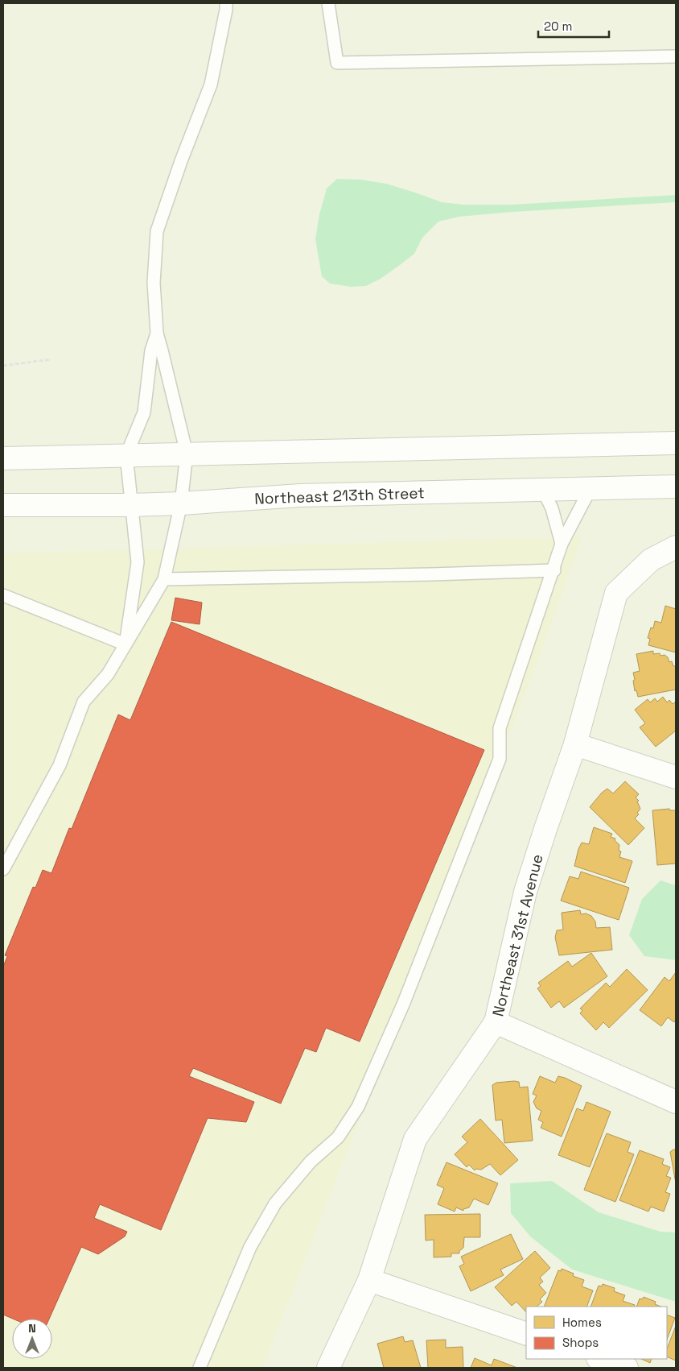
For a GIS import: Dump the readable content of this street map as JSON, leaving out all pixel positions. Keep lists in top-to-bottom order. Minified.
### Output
{"streets":{"street":["Northeast 213th Street","Northeast 31st Avenue"]},"legend":["Homes","Shops"],"scale_bar":"20 m","north":"top"}
